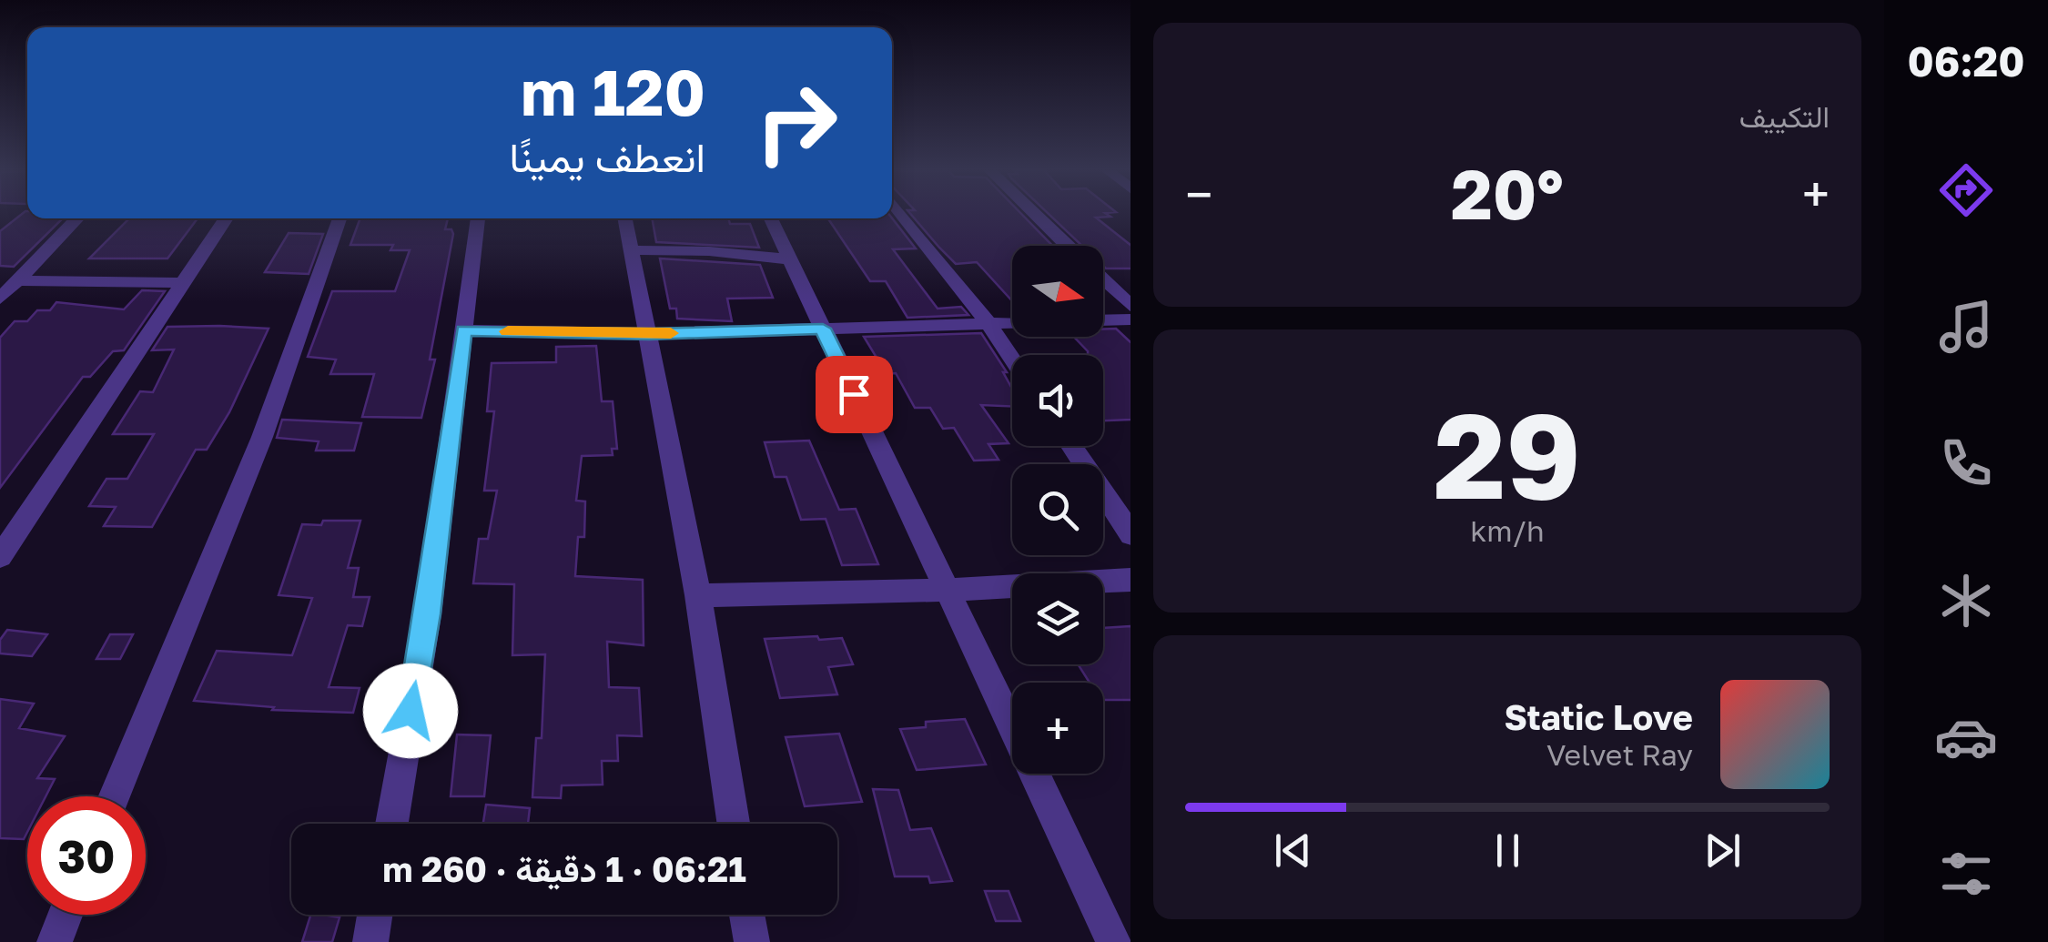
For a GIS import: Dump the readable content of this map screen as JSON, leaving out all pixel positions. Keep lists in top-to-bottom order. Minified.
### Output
{"north":"right","page":{"tabs":"06:20","tile":["التكييف",["29","km/h"]],"turn":["120 m","انعطف يمينًا"],"heat":["−","20°","+"],"map_buttons":"+","song":["Static Love","Velvet Ray"],"limit":"30","trip":"06:21 · 1 دقيقة · 260 m"}}
